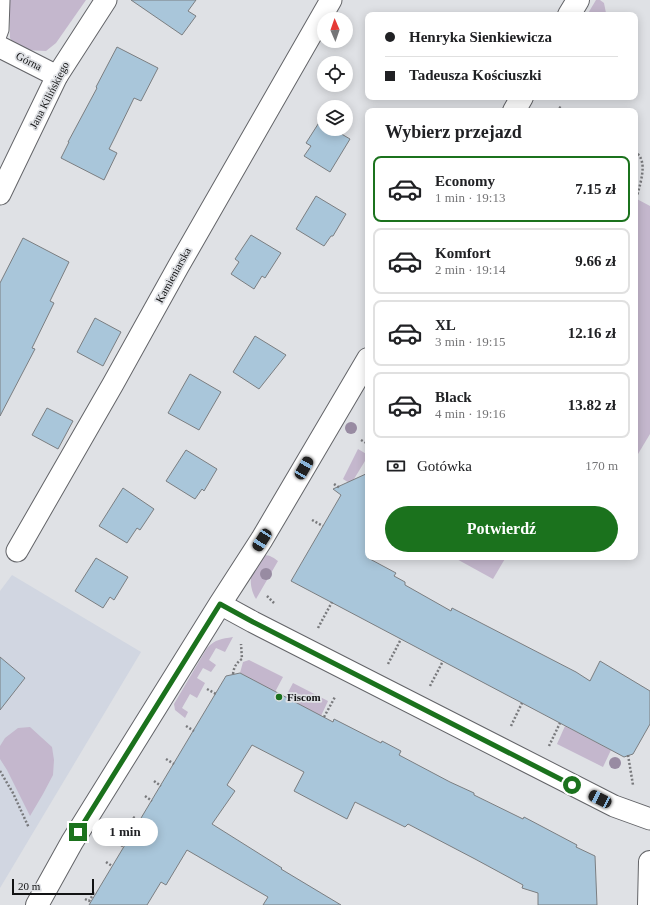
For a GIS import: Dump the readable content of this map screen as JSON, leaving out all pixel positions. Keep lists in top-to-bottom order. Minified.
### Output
{"streets":{"street":["Górna","Jana Kilińskiego","Kamieniarska"]},"crossings":[["Górna","Jana Kilińskiego"]],"places":["Fiscom"],"scale_bar":"20 m","north":"top","page":{"banner":["Henryka Sienkiewicza","Tadeusza Kościuszki"],"heading":"Wybierz przejazd","list":[{"name":"Economy","note":"1 min · 19:13","value":"7.15 zł"},{"name":"Komfort","note":"2 min · 19:14","value":"9.66 zł"},{"name":"XL","note":"3 min · 19:15","value":"12.16 zł"},{"name":"Black","note":"4 min · 19:16","value":"13.82 zł"}],"pay":["Gotówka","170 m"],"buttons":"Potwierdź","bubble":"1 min","scale":"20 m"}}
